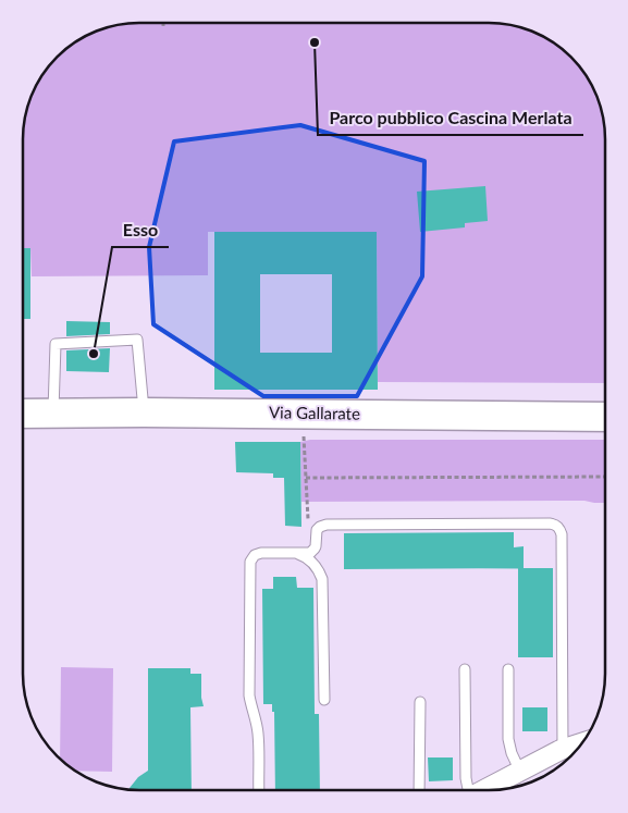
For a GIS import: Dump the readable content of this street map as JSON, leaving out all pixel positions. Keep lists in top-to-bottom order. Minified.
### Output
{"streets":{"main road":["Via Gallarate"]},"places":["Parco pubblico Cascina Merlata","Esso"]}
